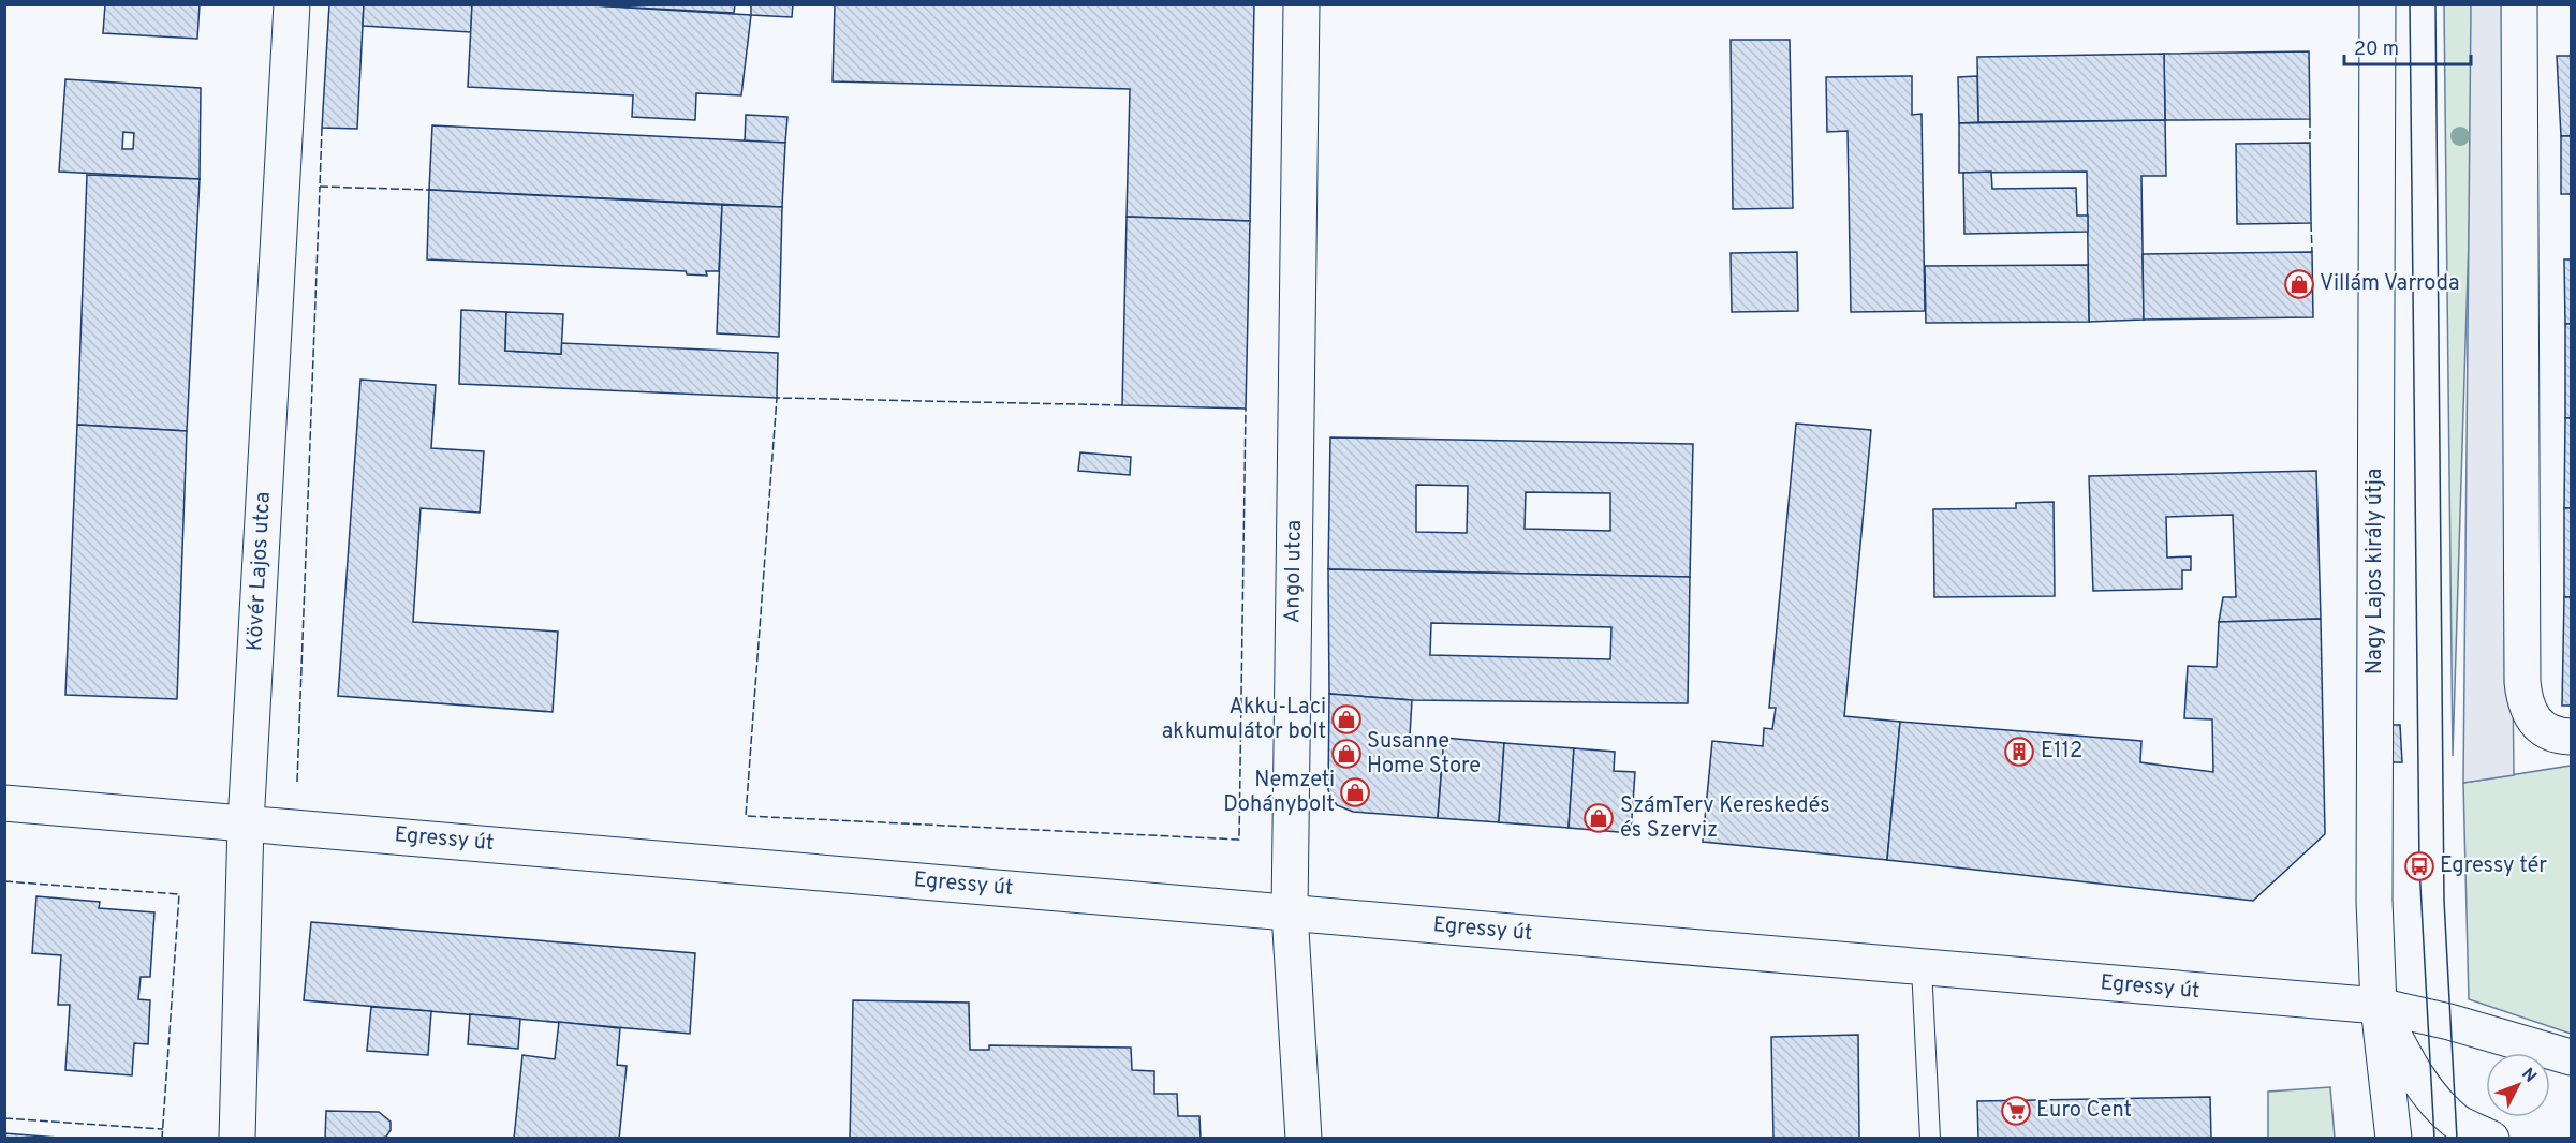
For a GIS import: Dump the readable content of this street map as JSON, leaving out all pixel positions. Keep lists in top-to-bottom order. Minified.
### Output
{"streets":{"street":["Kövér Lajos utca","Angol utca","Nagy Lajos király útja","Egressy út"]},"crossings":[["Kövér Lajos utca","Egressy út"],["Angol utca","Egressy út"],["Nagy Lajos király útja","Egressy út"]],"places":{"shop":["Villám Varroda","Akku-Laci akkumulátor bolt","Susanne Home Store","Nemzeti Dohánybolt","SzámTerv Kereskedés és Szerviz"],"building":["E112"],"bus stop":["Egressy tér"],"supermarket":["Euro Cent"]},"scale_bar":"20 m","north":"top right"}
